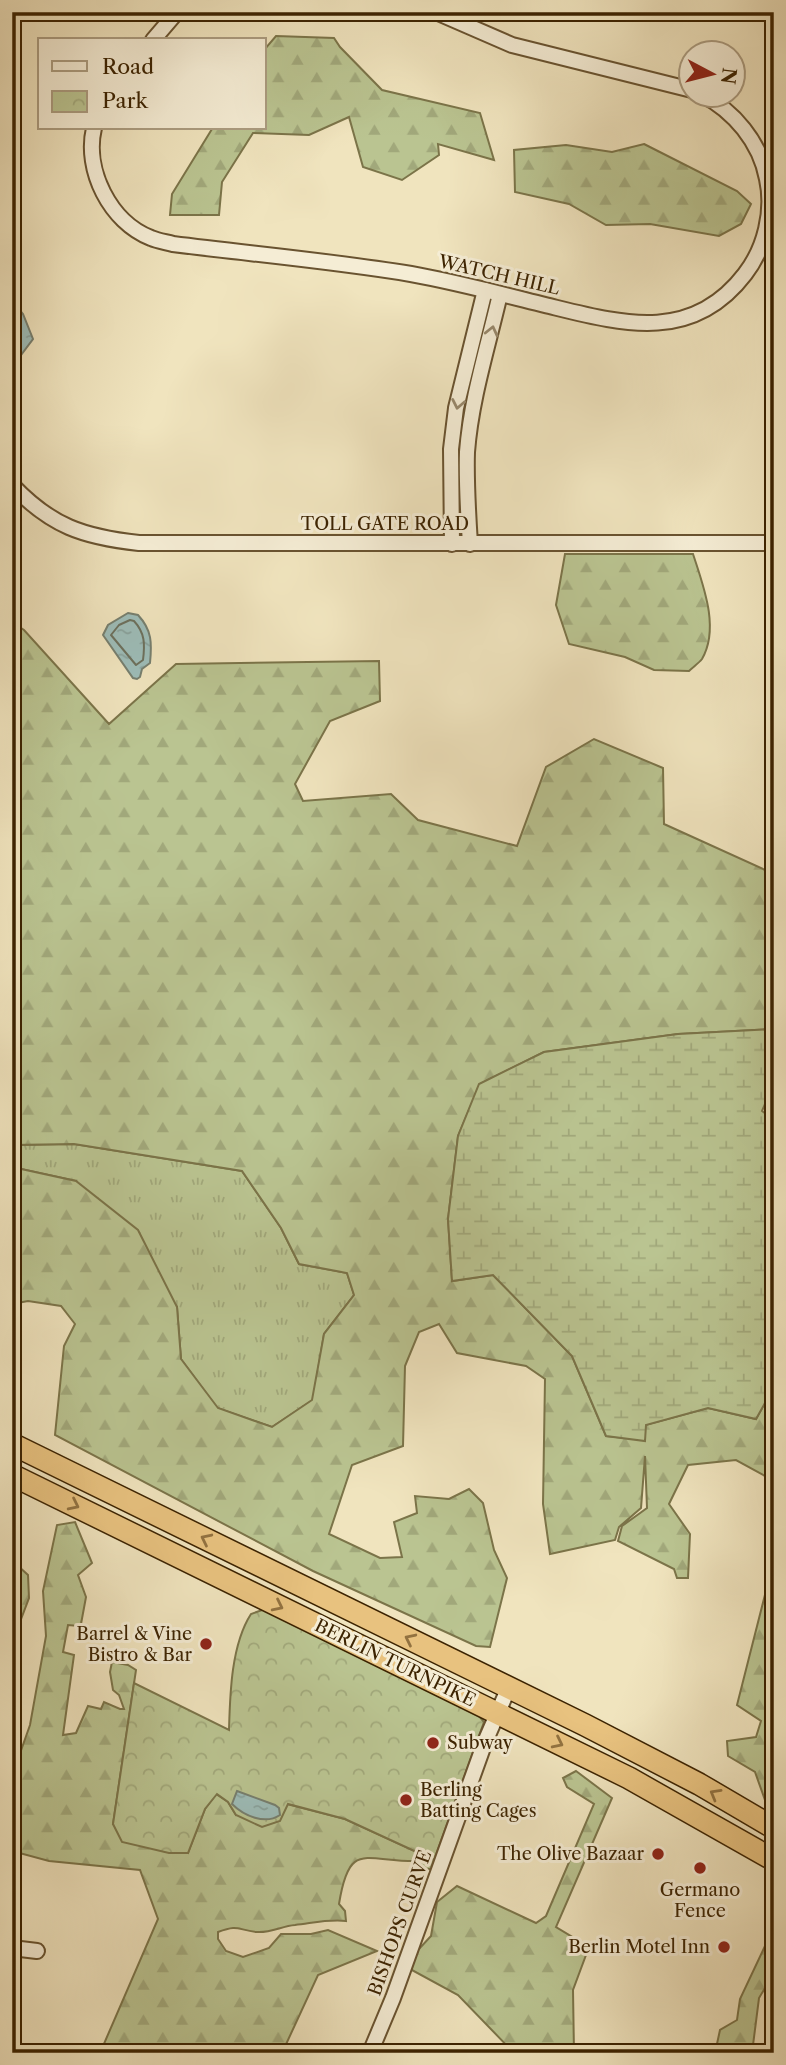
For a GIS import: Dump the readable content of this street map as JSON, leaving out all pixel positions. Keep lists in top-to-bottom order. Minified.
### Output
{"streets":{"highway":["BERLIN TURNPIKE"],"street":["WATCH HILL","TOLL GATE ROAD","BISHOPS CURVE"]},"crossings":[["BERLIN TURNPIKE","BISHOPS CURVE"]],"places":["Barrel & Vine Bistro & Bar","Subway","Berling Batting Cages","The Olive Bazaar","Germano Fence","Berlin Motel Inn"],"legend":["Road","Park"],"north":"right"}
